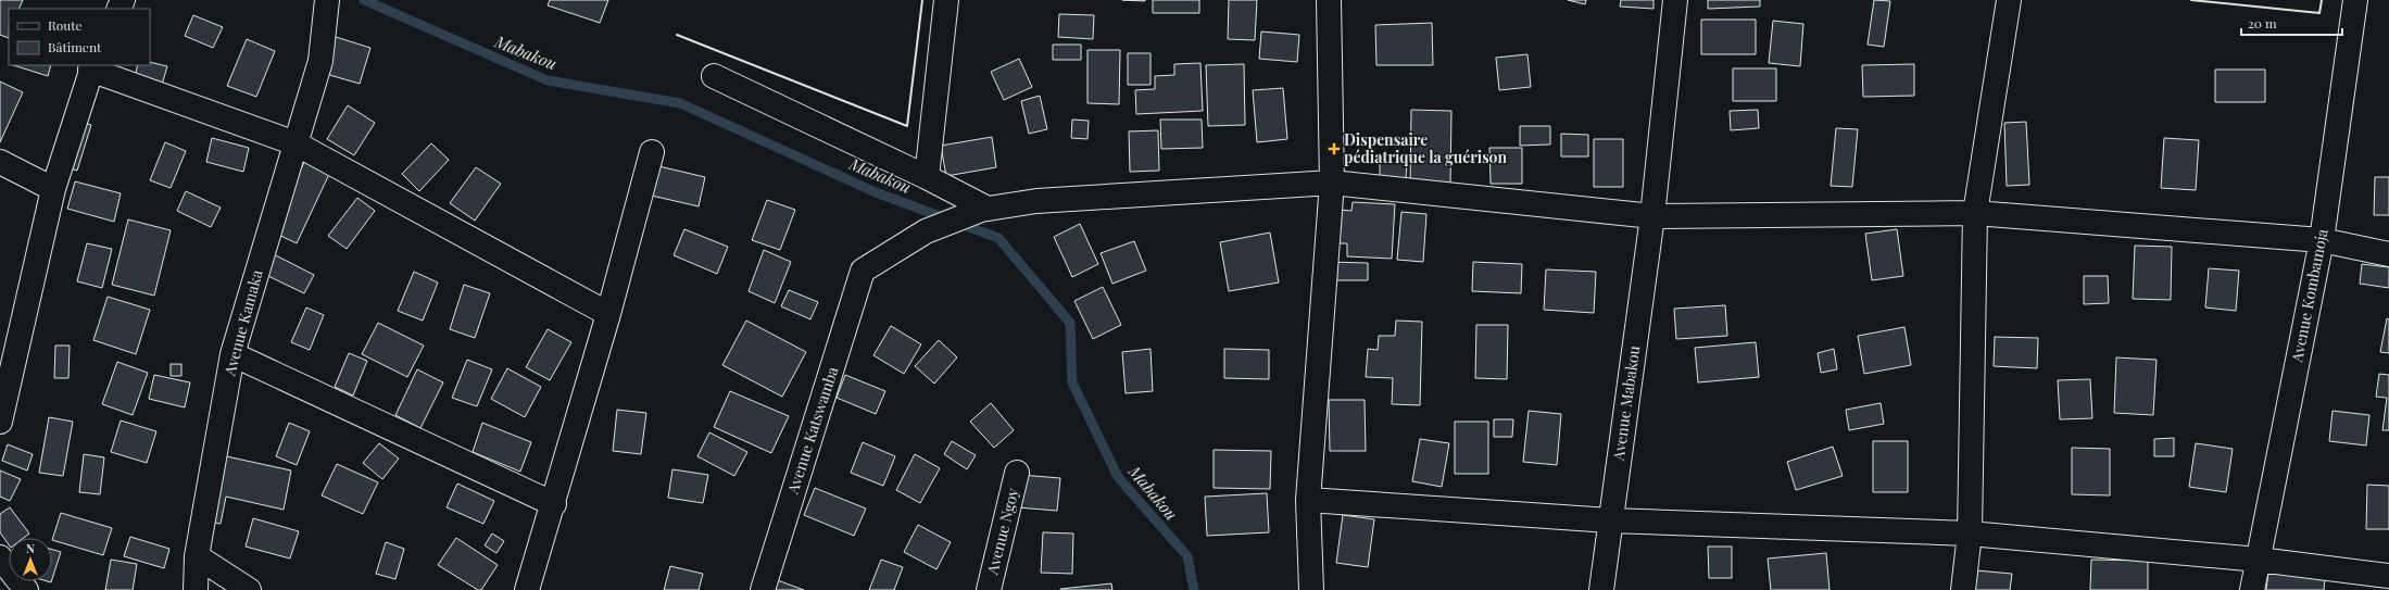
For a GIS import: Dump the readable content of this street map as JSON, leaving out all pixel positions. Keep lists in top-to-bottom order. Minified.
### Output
{"streets":{"street":["Avenue Kombamoja","Avenue Kamaka","Avenue Mabakou","Avenue Katswamba","Avenue Ngoy"]},"water":["Mabakou"],"places":{"health":["Dispensaire pédiatrique la guérison"]},"legend":["Route","Bâtiment"],"scale_bar":"20 m","north":"top"}
